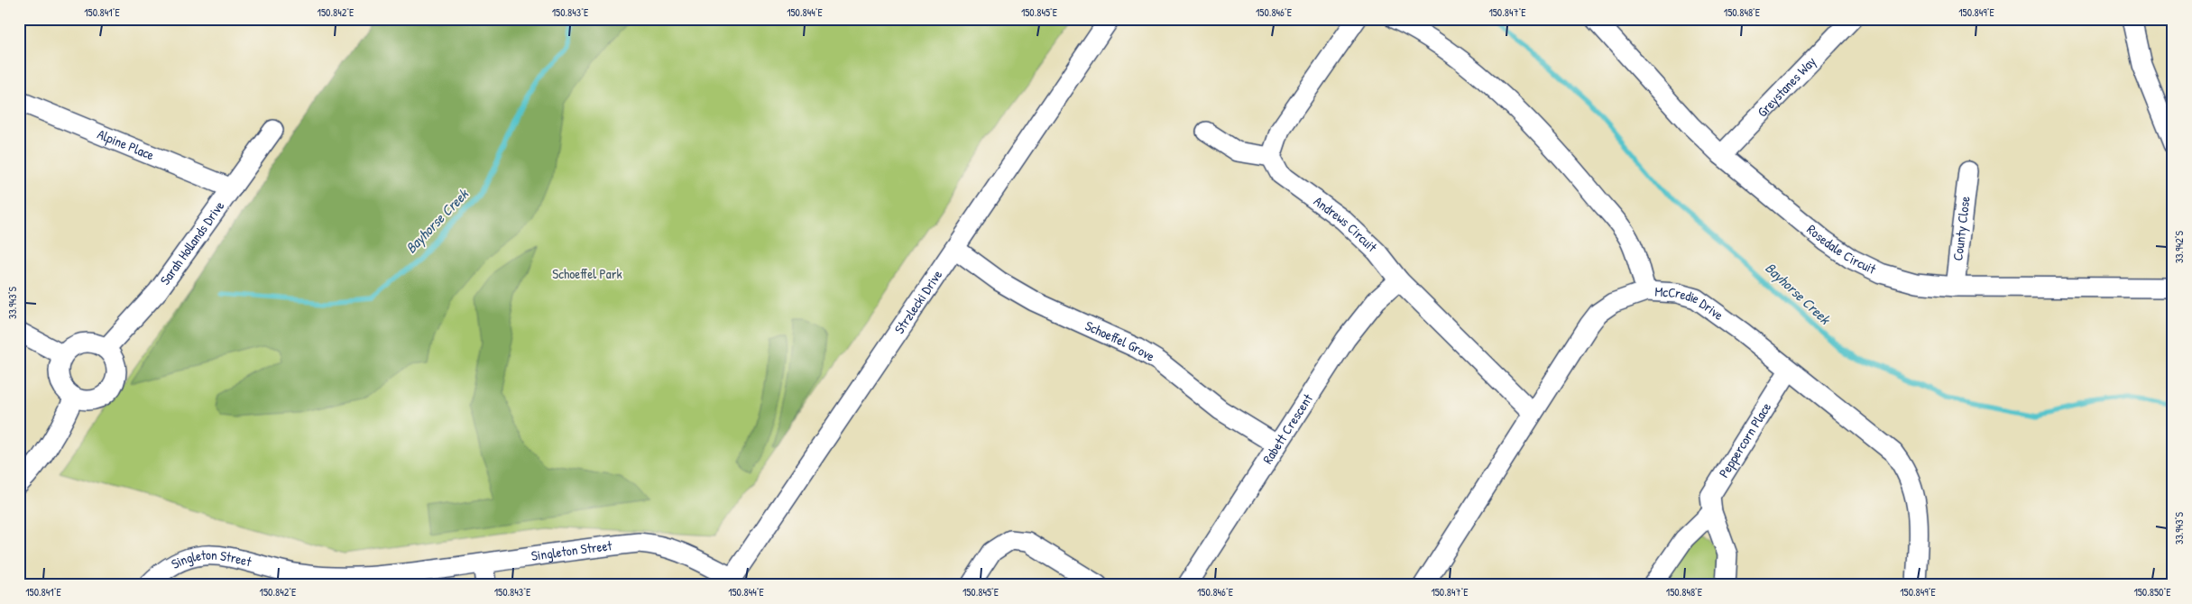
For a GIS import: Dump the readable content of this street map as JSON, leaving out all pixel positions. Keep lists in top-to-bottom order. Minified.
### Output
{"streets":{"street":["Greystanes Way","Alpine Place","Andrews Circuit","County Close","Sarah Hollands Drive","Rosedale Circuit","Strzlecki Drive","McCredie Drive","Schoeffel Grove","Rabett Crescent","Peppercorn Place","Singleton Street"]},"crossings":[["Greystanes Way","Rosedale Circuit"],["Alpine Place","Sarah Hollands Drive"],["Andrews Circuit","McCredie Drive"],["Andrews Circuit","Rabett Crescent"],["County Close","Rosedale Circuit"],["Strzlecki Drive","Schoeffel Grove"],["Strzlecki Drive","Singleton Street"],["McCredie Drive","Peppercorn Place"],["Schoeffel Grove","Rabett Crescent"]],"water":["Bayhorse Creek"],"parks":["Schoeffel Park"],"coordinates":["150.841°E","150.842°E","150.843°E","150.844°E","150.845°E","150.846°E","150.847°E","150.848°E","150.849°E","33.942°S","33.943°S","150.850°E"]}
